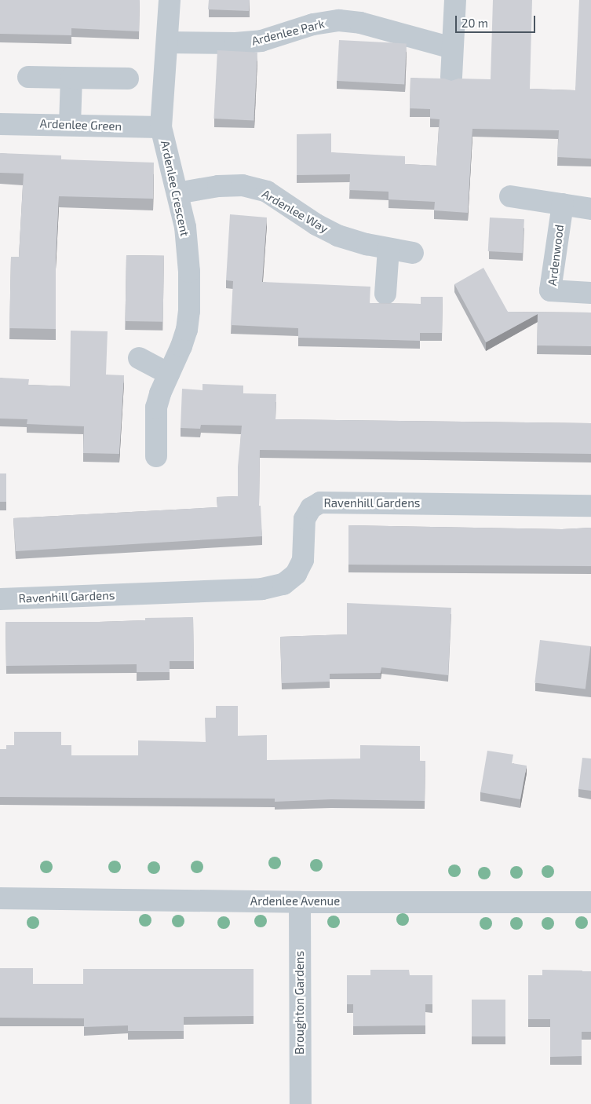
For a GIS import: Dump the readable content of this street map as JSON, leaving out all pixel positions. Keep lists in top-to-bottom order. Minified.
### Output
{"streets":{"street":["Ardenlee Park","Ardenlee Green","Ardenlee Crescent","Ardenlee Way","Ardenwood","Ravenhill Gardens","Ardenlee Avenue","Broughton Gardens"]},"crossings":[["Ardenlee Park","Ardenlee Crescent"],["Ardenlee Green","Ardenlee Crescent"],["Ardenlee Crescent","Ardenlee Way"],["Ardenlee Avenue","Broughton Gardens"]],"scale_bar":"20 m"}
